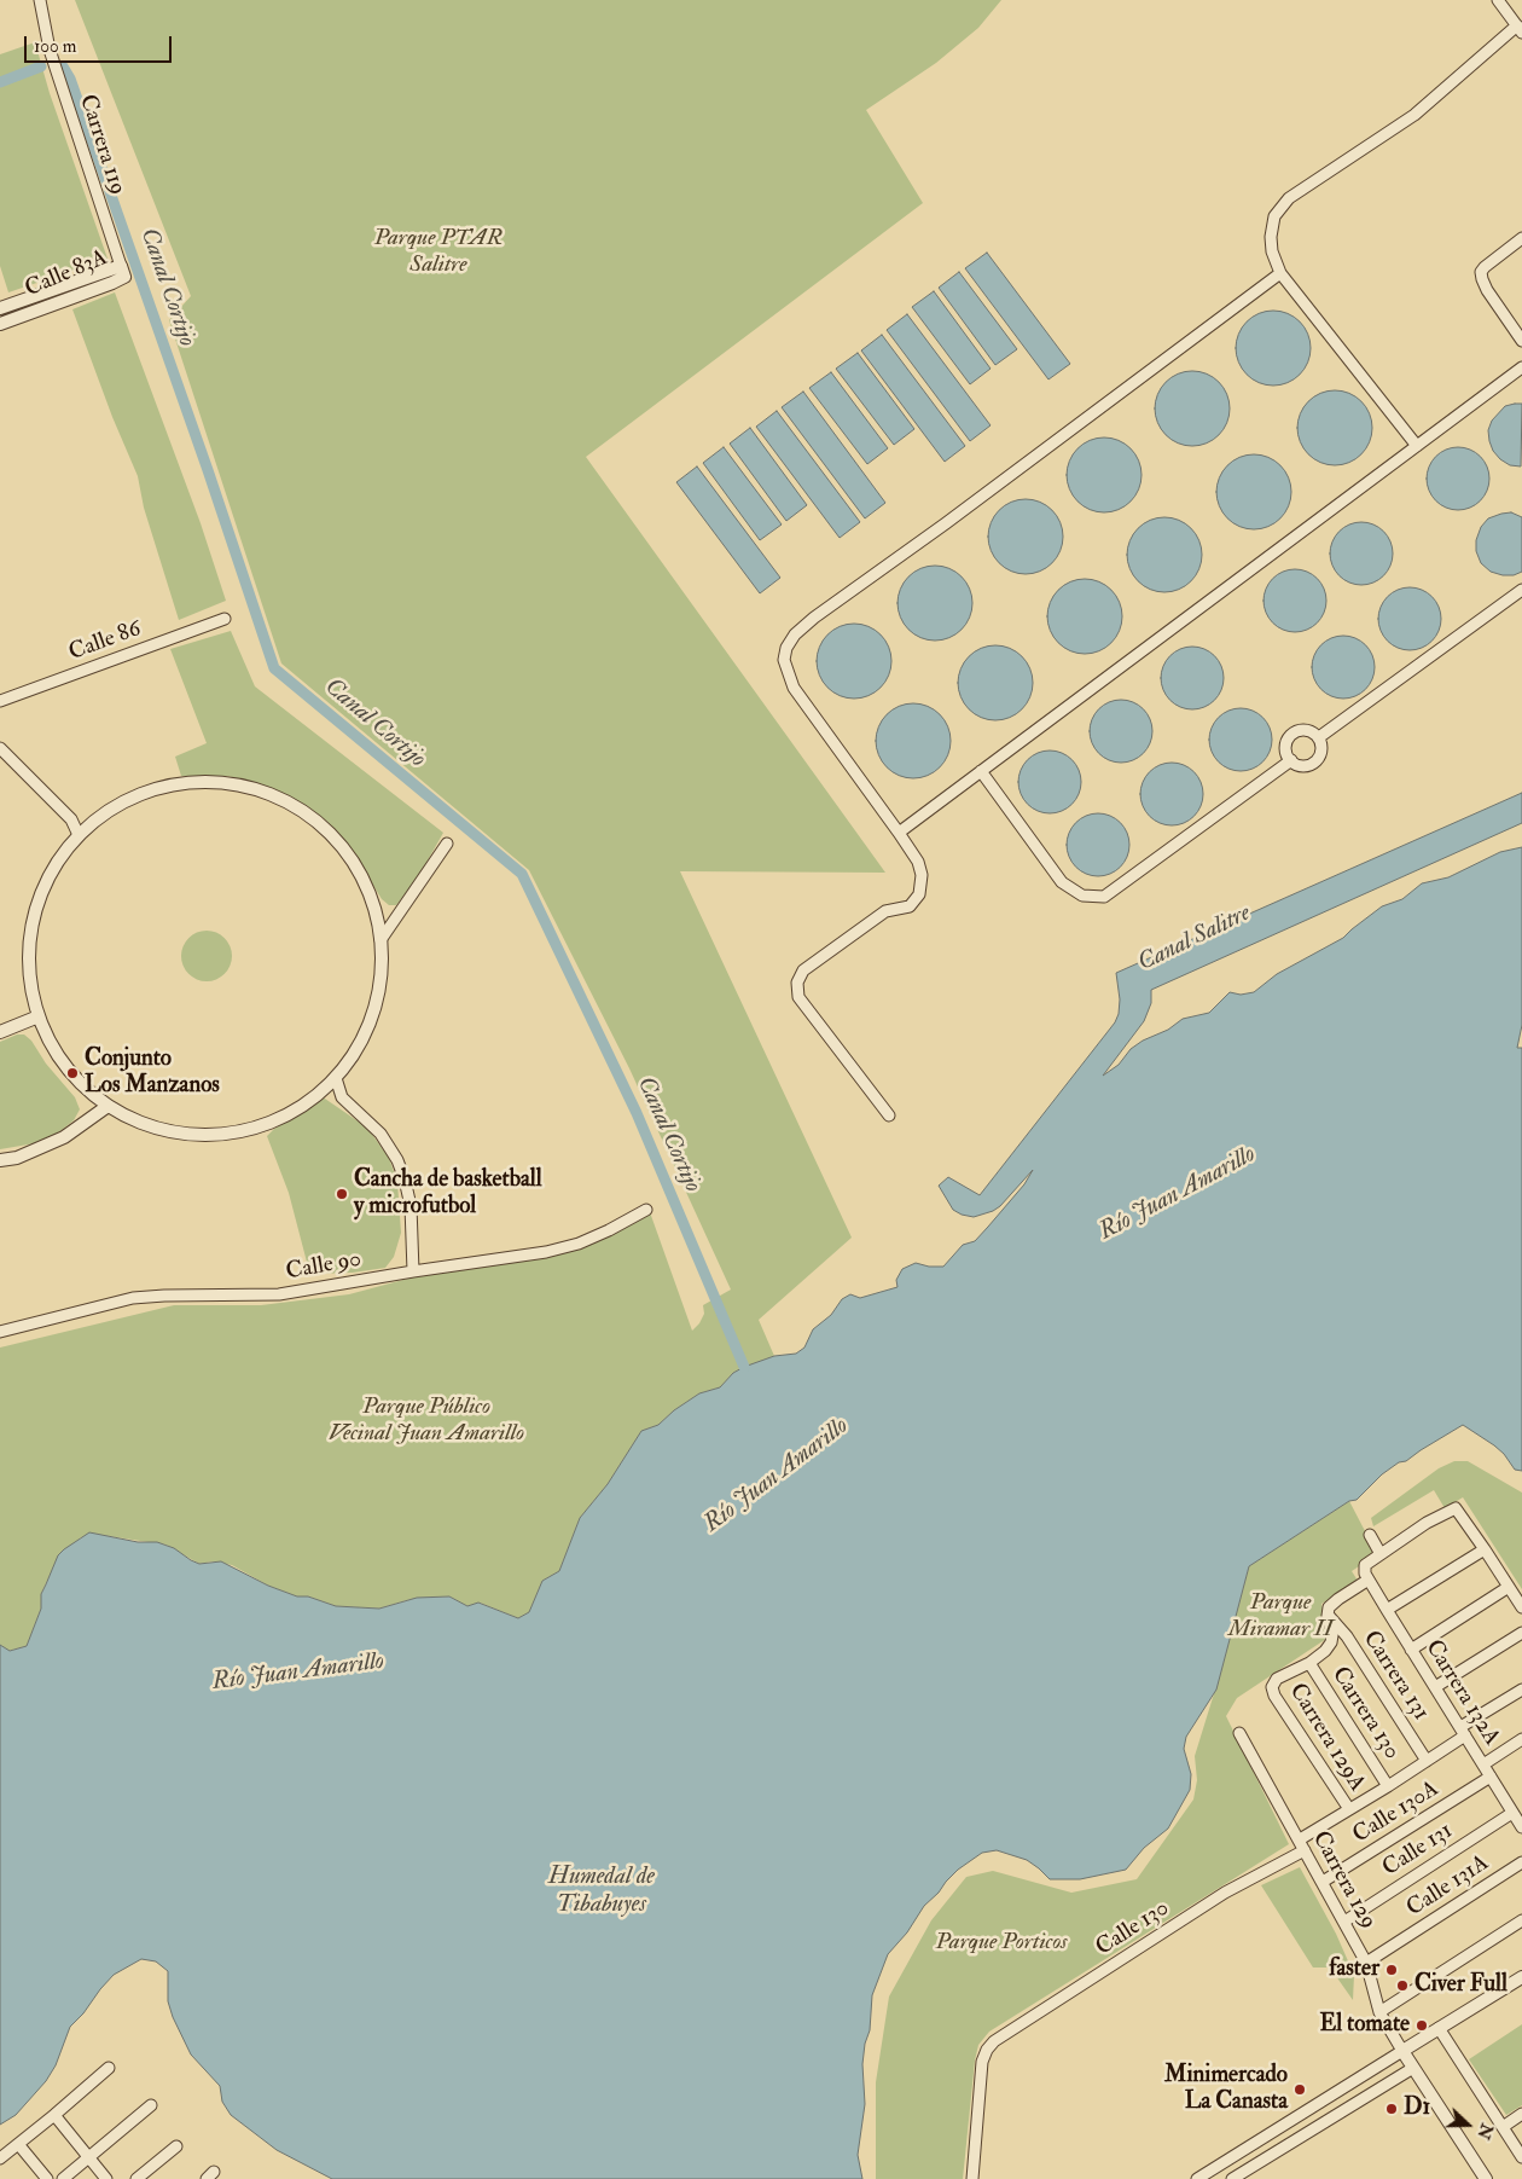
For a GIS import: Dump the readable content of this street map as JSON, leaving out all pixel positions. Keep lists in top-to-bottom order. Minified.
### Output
{"streets":{"street":["Carrera 119","Calle 83A","Calle 86","Calle 90","Carrera 131","Carrera 132A","Carrera 130","Carrera 129A","Calle 130A","Calle 131","Carrera 129","Calle 131A","Calle 130"]},"crossings":[["Carrera 119","Calle 83A"],["Carrera 131","Calle 130"],["Carrera 132A","Calle 130A"],["Carrera 132A","Calle 131"],["Carrera 132A","Calle 130"],["Carrera 130","Carrera 129A"],["Carrera 130","Calle 130"],["Carrera 129A","Calle 130"],["Calle 130A","Carrera 129"],["Calle 131","Carrera 129"],["Carrera 129","Calle 131A"],["Carrera 129","Calle 130"]],"water":["Canal Cortijo","Canal Salitre","Río Juan Amarillo","Humedal de Tibabuyes"],"parks":["Parque PTAR Salitre","Parque Público Vecinal Juan Amarillo","Parque Miramar II","Parque Porticos"],"places":["Conjunto Los Manzanos","Cancha de basketball y microfutbol","faster","Civer Full","El tomate","Minimercado La Canasta","D1"],"scale_bar":"100 m","north":"right"}
